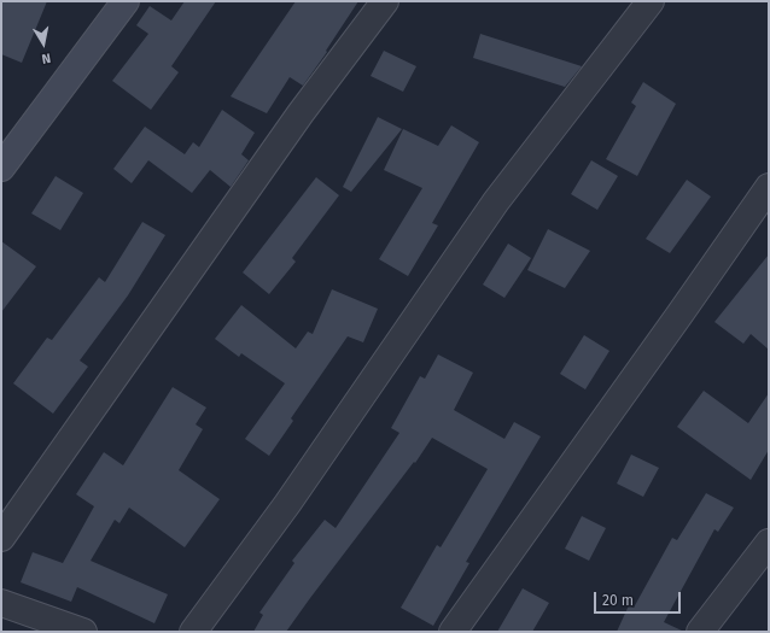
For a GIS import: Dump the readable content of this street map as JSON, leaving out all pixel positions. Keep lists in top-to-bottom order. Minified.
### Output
{"scale_bar":"20 m","north":"bottom"}
